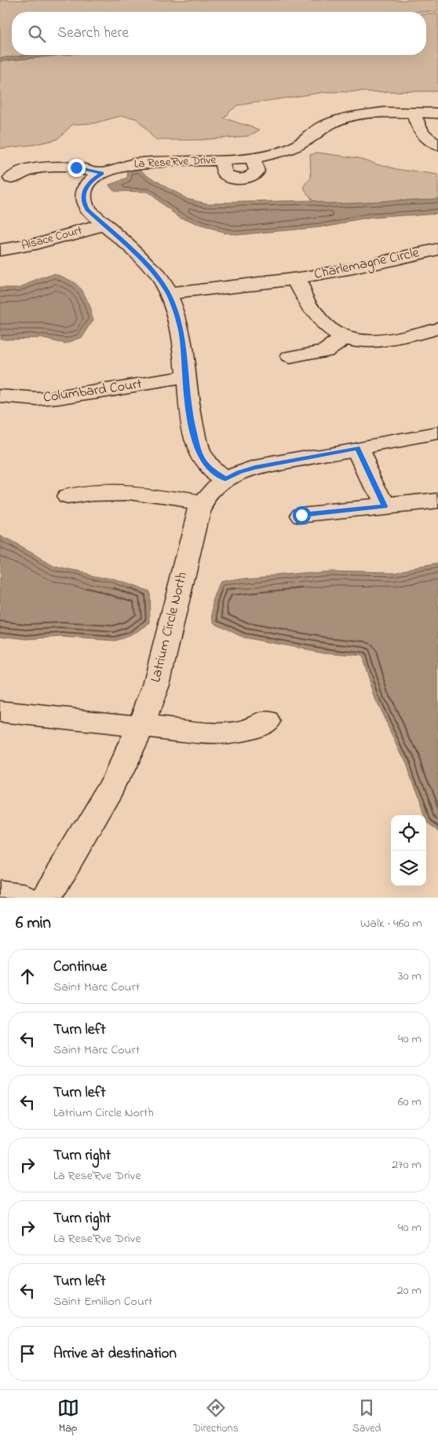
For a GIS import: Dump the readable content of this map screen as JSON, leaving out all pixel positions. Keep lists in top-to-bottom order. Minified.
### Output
{"streets":{"street":["La Rese'Rve Drive","Alsace Court","Charlemagne Circle","Columbard Court","Latrium Circle North"]},"crossings":[["La Rese'Rve Drive","Alsace Court"],["La Rese'Rve Drive","Charlemagne Circle"],["La Rese'Rve Drive","Columbard Court"],["La Rese'Rve Drive","Latrium Circle North"]],"page":{"search":"Search here","heading":["6 min","Walk · 460 m"],"list":[["Continue","Saint Marc Court","30 m"],["Turn left","Saint Marc Court","40 m"],["Turn left","Latrium Circle North","60 m"],["Turn right","La Rese'Rve Drive","270 m"],["Turn right","La Rese'Rve Drive","40 m"],["Turn left","Saint Emilion Court","20 m"],"Arrive at destination"],"nav":["Map","Directions","Saved"]}}
